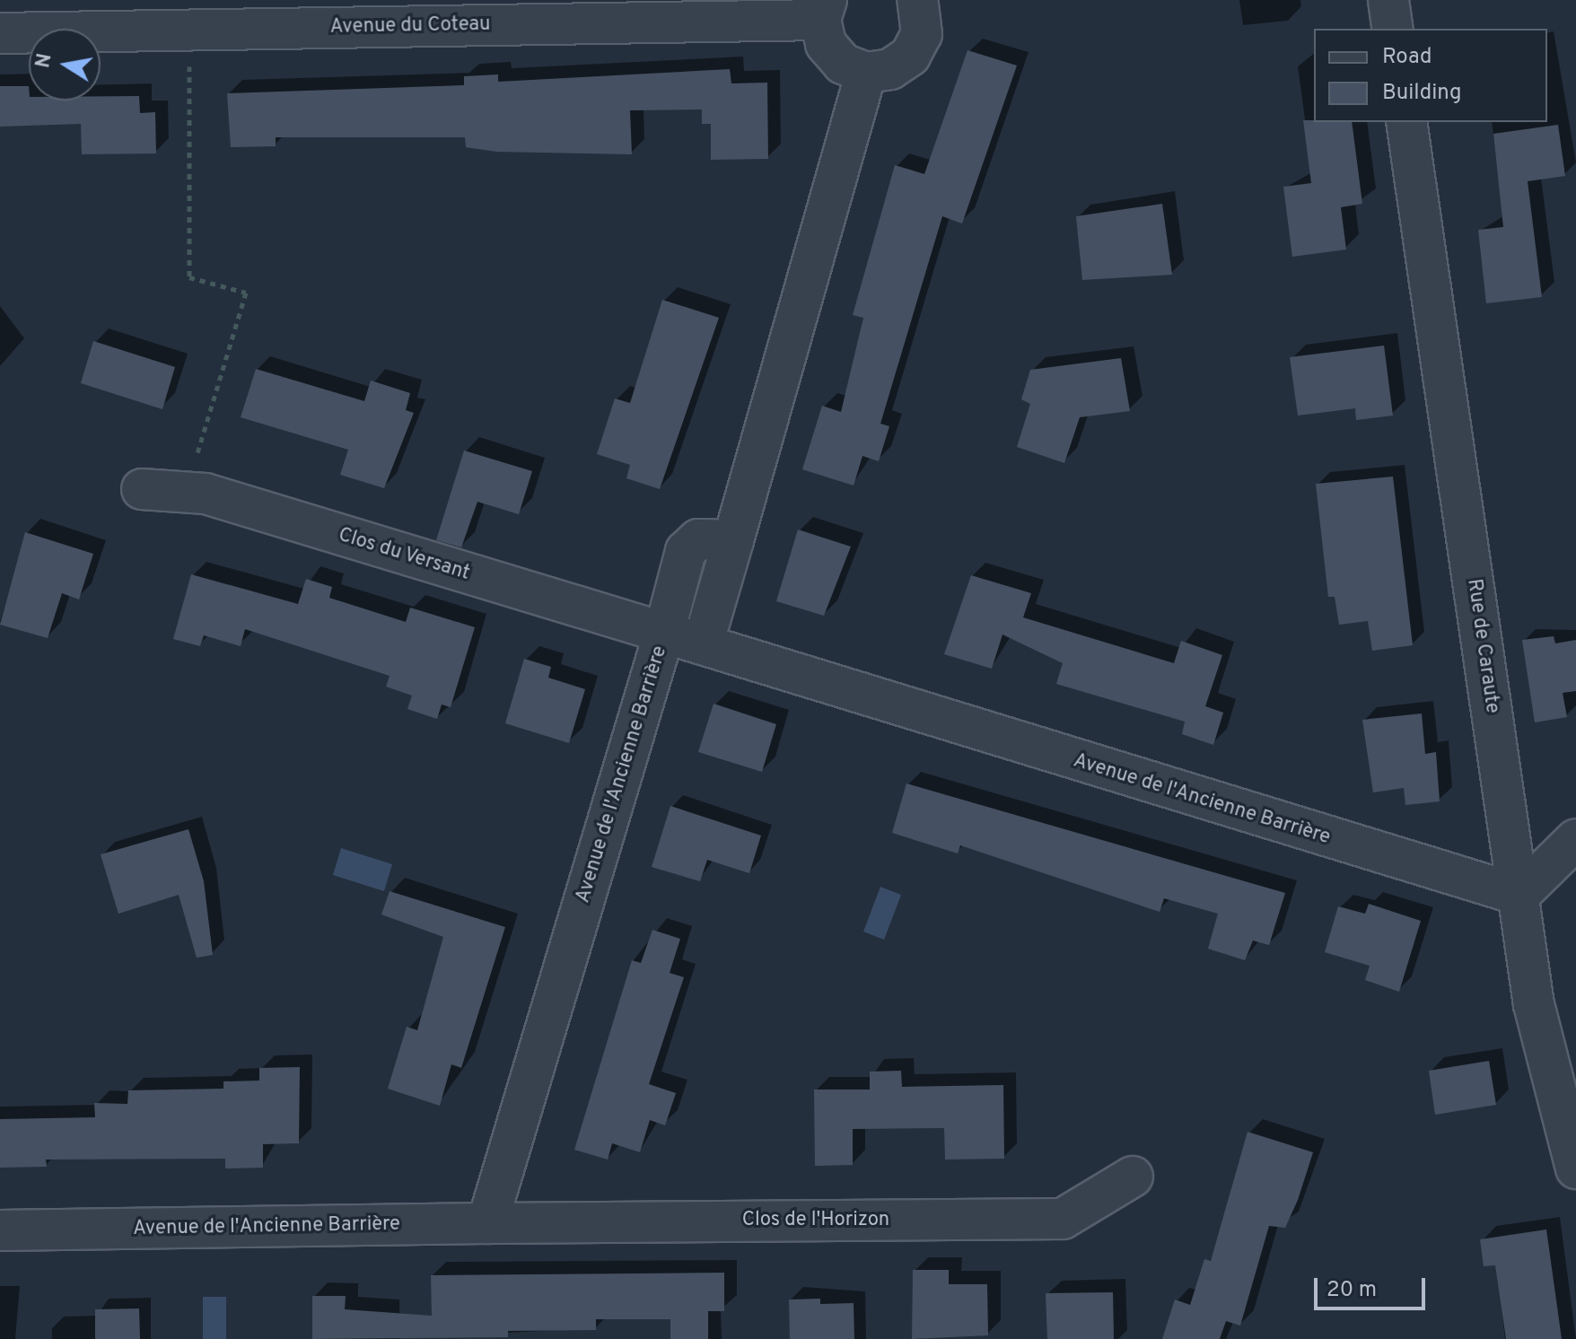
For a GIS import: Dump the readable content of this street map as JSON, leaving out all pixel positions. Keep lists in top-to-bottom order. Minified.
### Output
{"streets":{"street":["Avenue du Coteau","Clos du Versant","Rue de Caraute","Avenue de l'Ancienne Barrière","Clos de l'Horizon"]},"crossings":[["Clos du Versant","Avenue de l'Ancienne Barrière"],["Rue de Caraute","Avenue de l'Ancienne Barrière"],["Avenue de l'Ancienne Barrière","Clos de l'Horizon"]],"legend":["Road","Building"],"scale_bar":"20 m","north":"left"}
